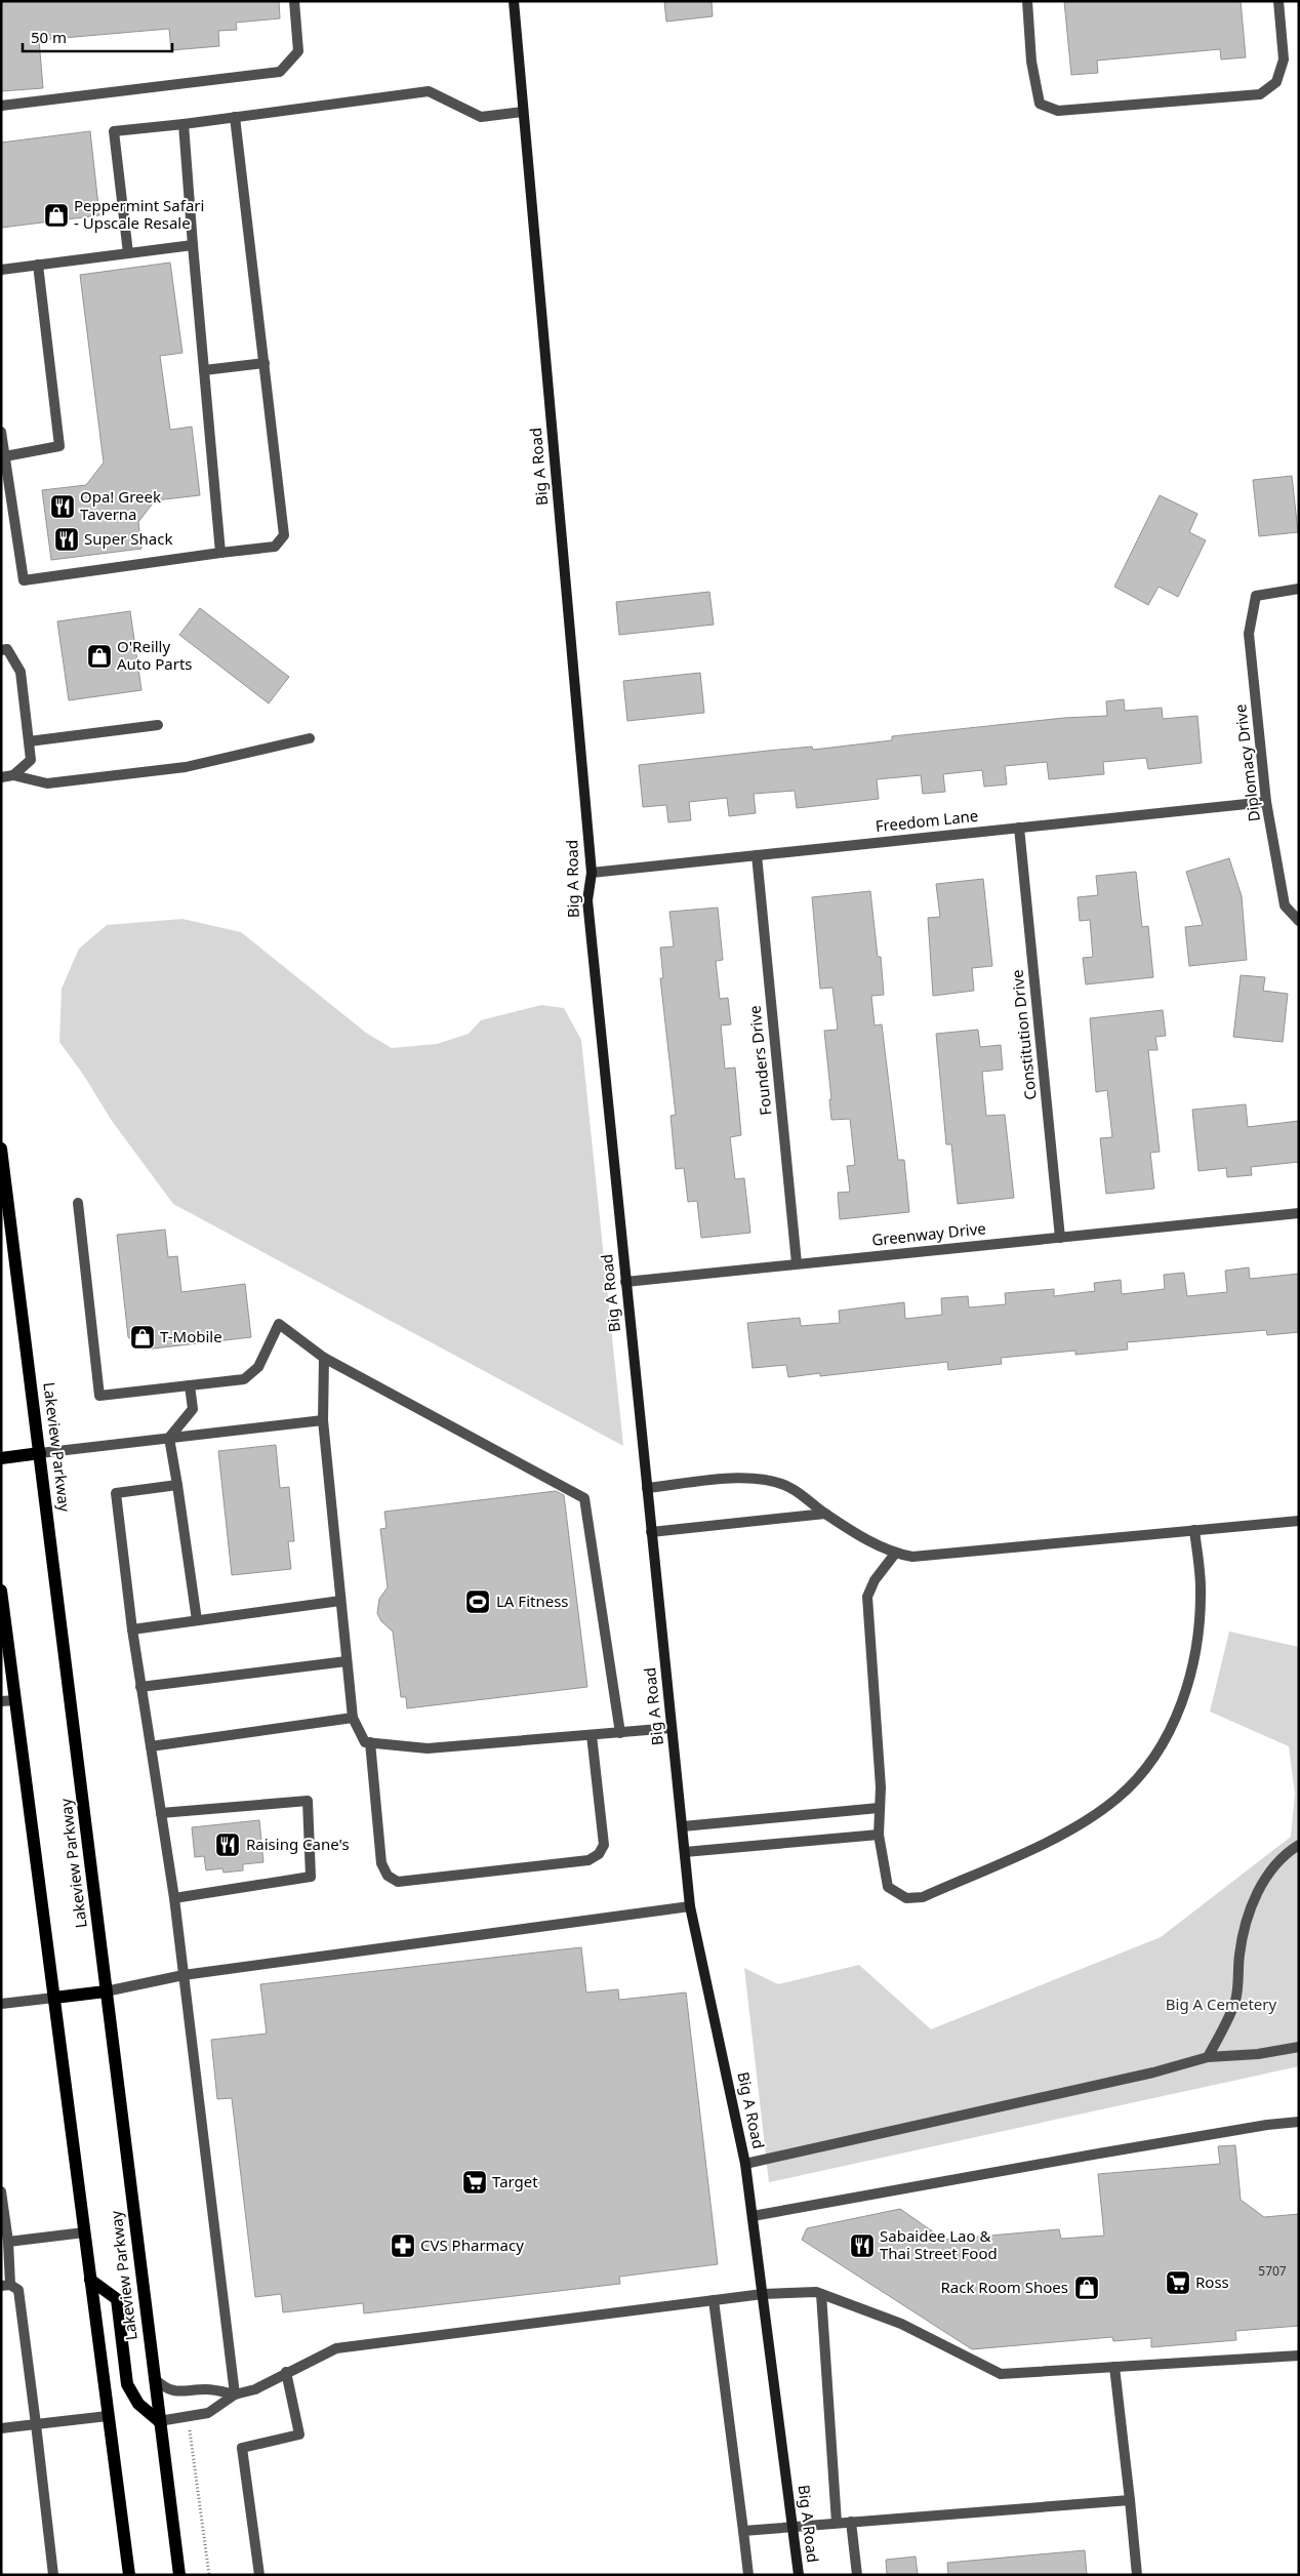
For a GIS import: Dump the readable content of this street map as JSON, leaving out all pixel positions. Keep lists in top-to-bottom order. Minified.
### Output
{"streets":{"main road":["Lakeview Parkway"],"street":["Big A Road","Diplomacy Drive","Freedom Lane","Constitution Drive","Founders Drive","Greenway Drive"]},"crossings":[["Big A Road","Freedom Lane"],["Big A Road","Greenway Drive"],["Diplomacy Drive","Freedom Lane"],["Freedom Lane","Constitution Drive"],["Freedom Lane","Founders Drive"],["Constitution Drive","Greenway Drive"],["Founders Drive","Greenway Drive"]],"parks":["Big A Cemetery"],"places":{"shop":["Peppermint Safari - Upscale Resale","O'Reilly Auto Parts","T-Mobile","Rack Room Shoes"],"restaurant":["Opa! Greek Taverna","Super Shack","Raising Cane's","Sabaidee Lao & Thai Street Food"],"sports":["LA Fitness"],"supermarket":["Target","Ross"],"pharmacy":["CVS Pharmacy"]},"house_numbers":["5707"],"scale_bar":"50 m"}
